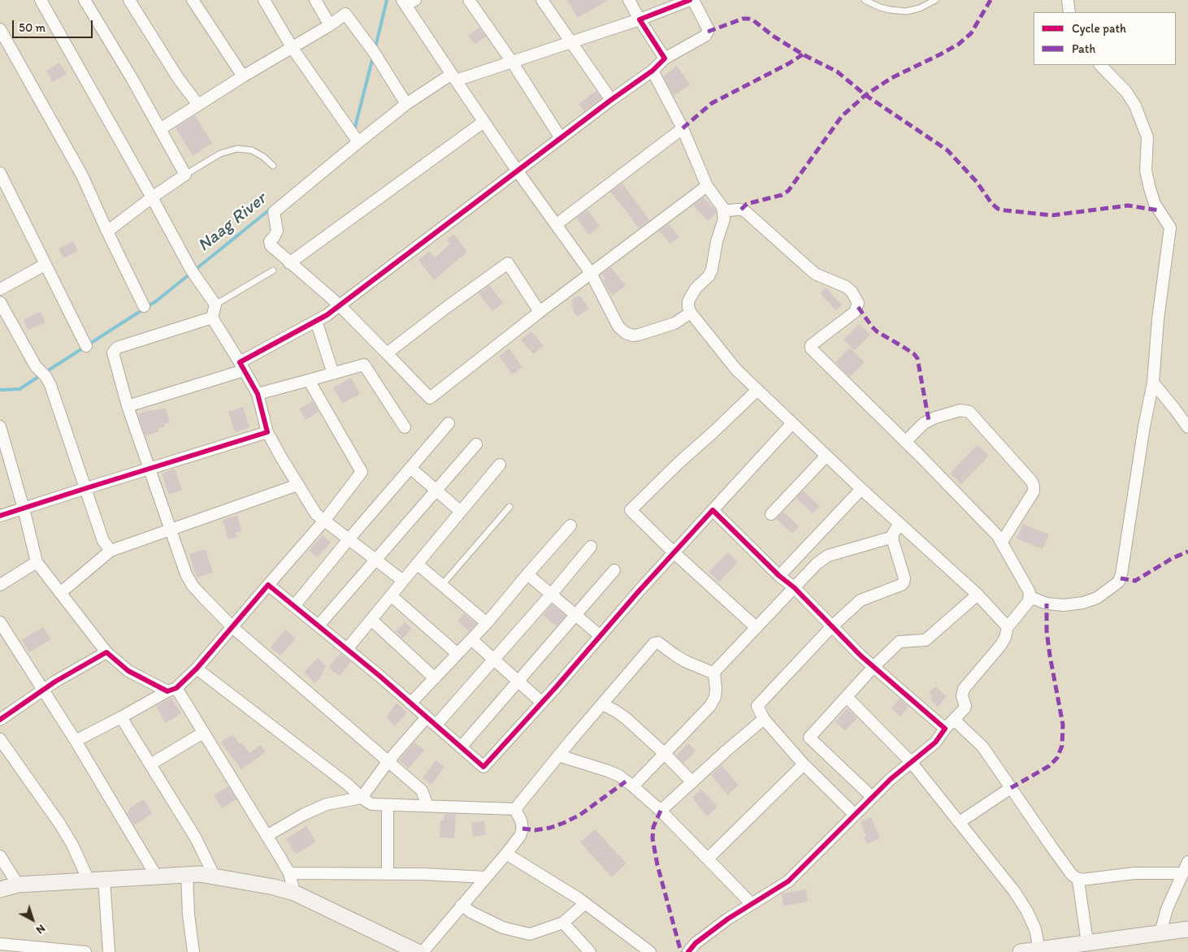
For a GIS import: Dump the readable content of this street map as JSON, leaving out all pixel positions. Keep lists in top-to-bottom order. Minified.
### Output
{"water":["Naag River"],"legend":["Cycle path","Path"],"scale_bar":"50 m","north":"bottom right"}
